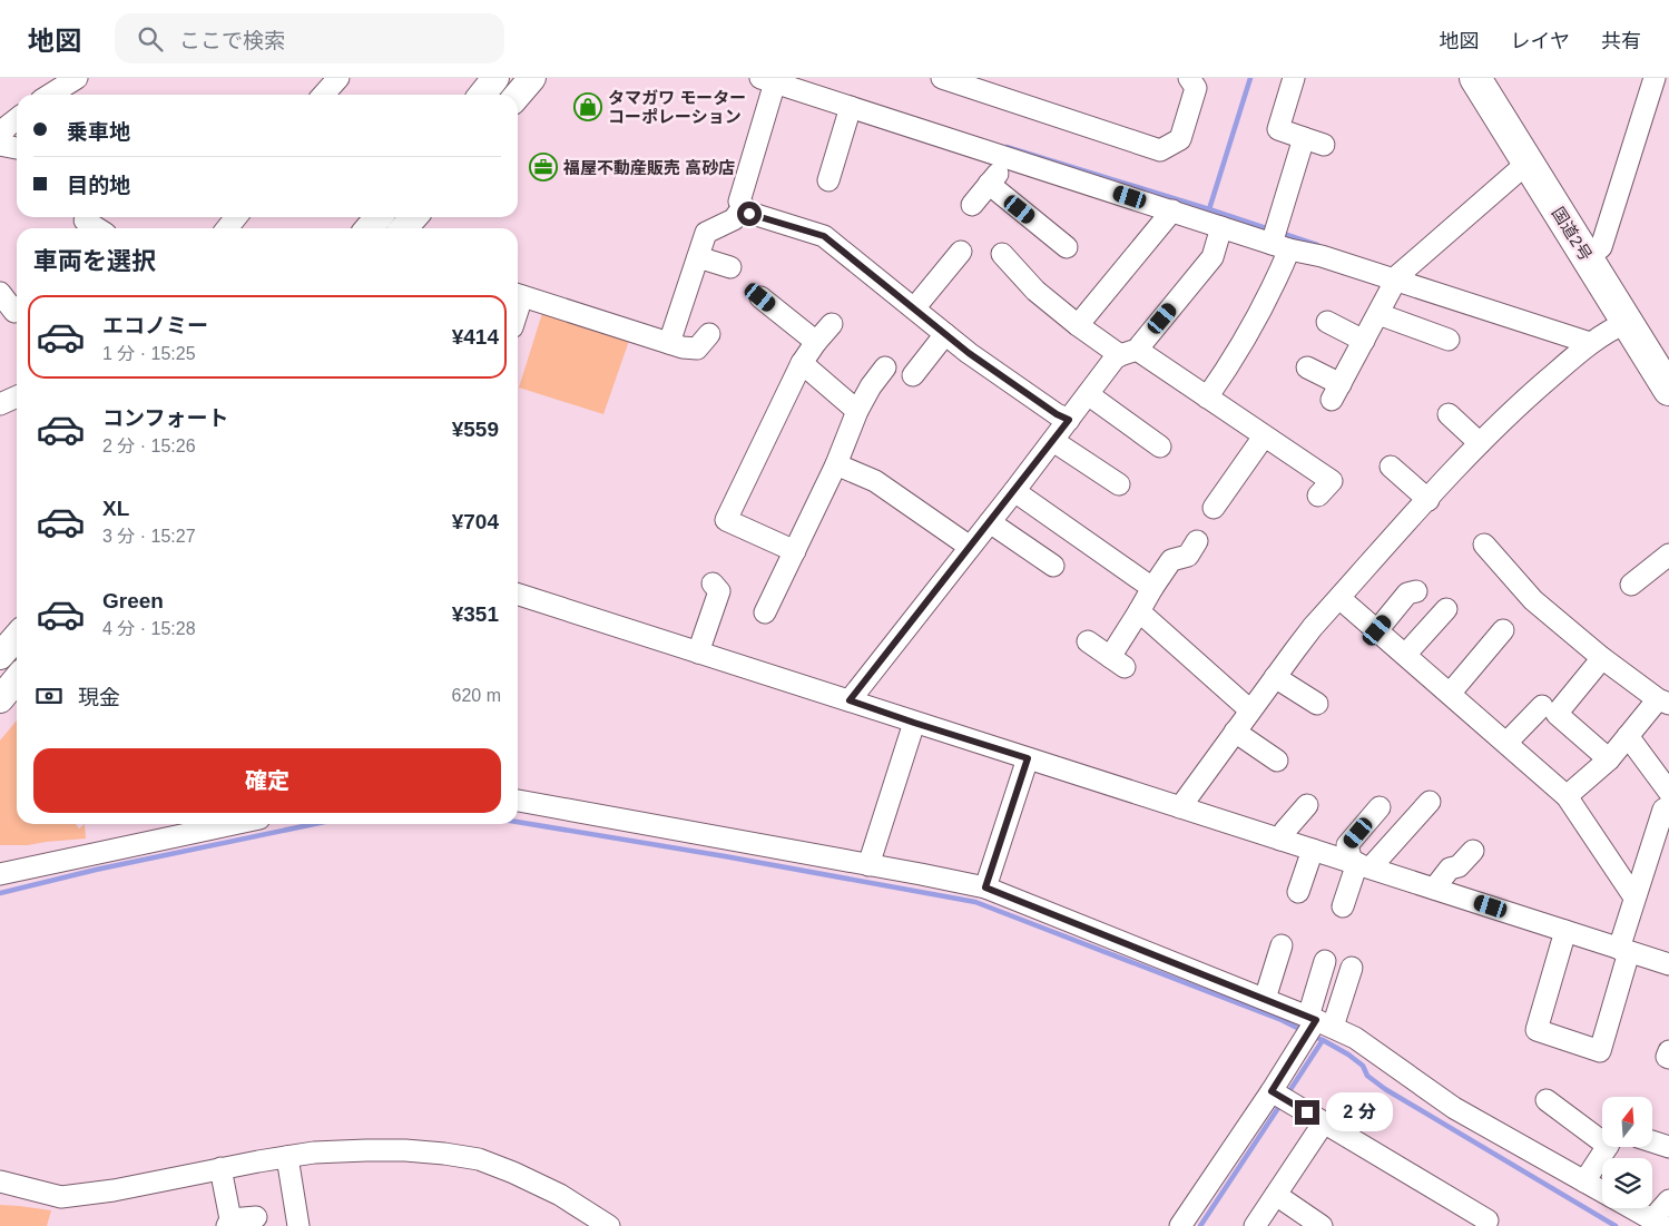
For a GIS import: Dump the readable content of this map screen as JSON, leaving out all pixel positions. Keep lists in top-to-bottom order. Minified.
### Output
{"streets":{"highway":["国道2号"]},"places":{"shop":["タマガワ モーター コーポレーション"],"office":["福屋不動産販売 高砂店"]},"north":"top","page":{"header":"地図","search":"ここで検索","nav":["地図","レイヤ","共有"],"banner":["乗車地","目的地"],"heading":"車両を選択","list":[{"name":"エコノミー","note":"1 分 · 15:25","value":"¥414"},{"name":"コンフォート","note":"2 分 · 15:26","value":"¥559"},{"name":"XL","note":"3 分 · 15:27","value":"¥704"},{"name":"Green","note":"4 分 · 15:28","value":"¥351"}],"pay":["現金","620 m"],"buttons":"確定","bubble":"2 分"}}
